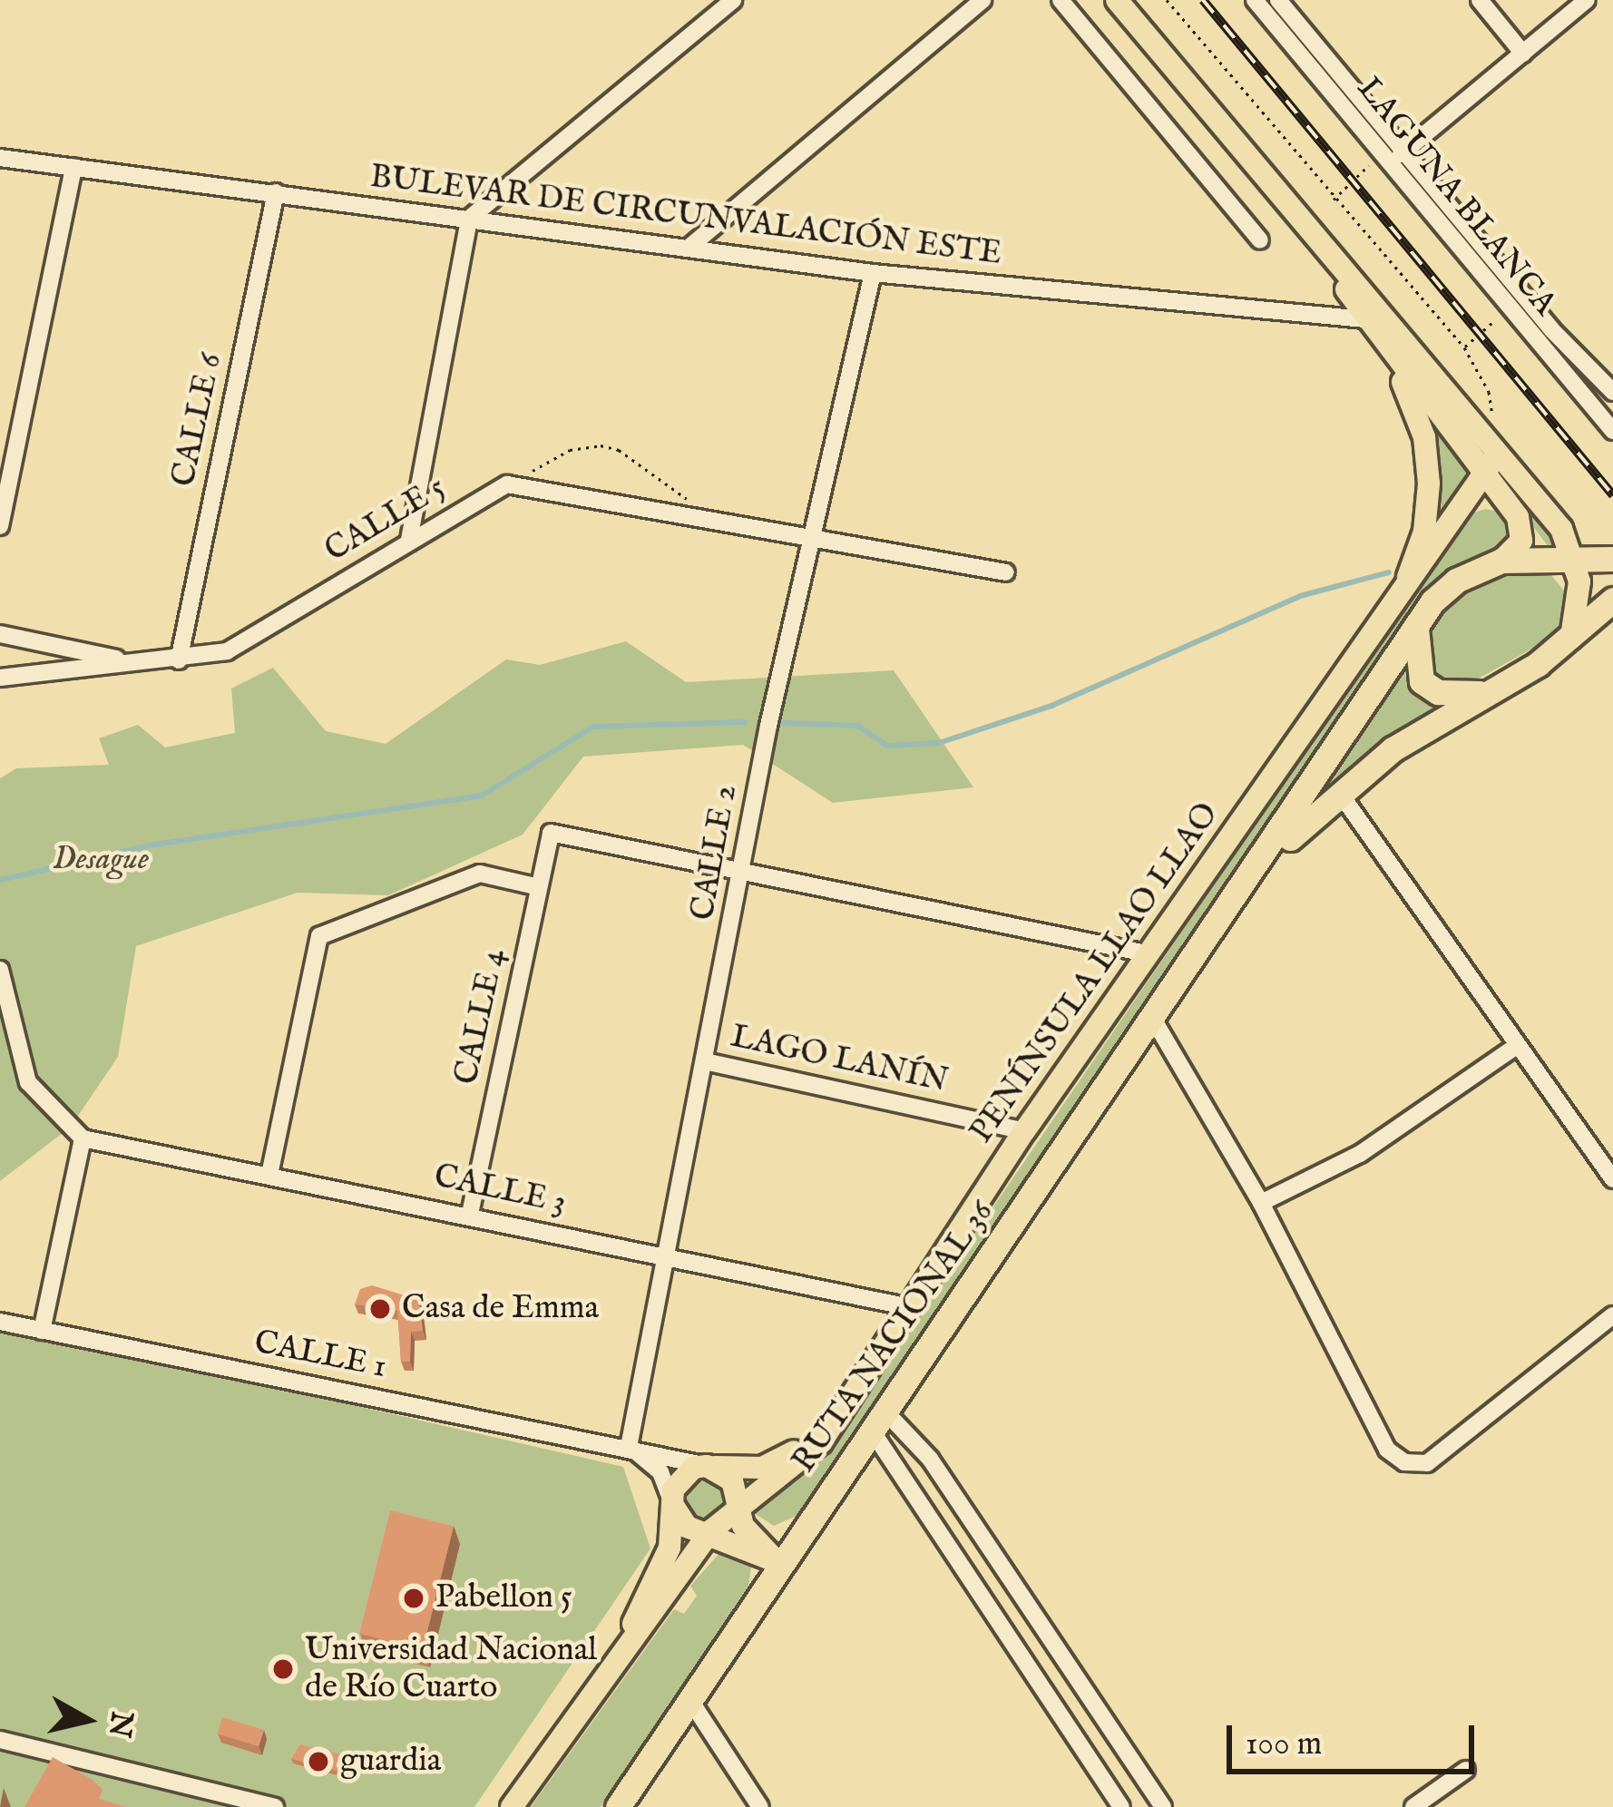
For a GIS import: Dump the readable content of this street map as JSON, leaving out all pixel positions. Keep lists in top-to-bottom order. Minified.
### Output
{"streets":{"highway":["RUTA NACIONAL 36"],"main road":["PENÍNSULA LLAO LLAO"],"street":["LAGUNA BLANCA","BULEVAR DE CIRCUNVALACIÓN ESTE","CALLE 6","CALLE 5","CALLE 2","CALLE 4","LAGO LANÍN","CALLE 3","CALLE 1"]},"crossings":[["BULEVAR DE CIRCUNVALACIÓN ESTE","CALLE 6"],["BULEVAR DE CIRCUNVALACIÓN ESTE","CALLE 2"],["BULEVAR DE CIRCUNVALACIÓN ESTE","PENÍNSULA LLAO LLAO"],["CALLE 6","CALLE 5"],["CALLE 2","CALLE 4"],["CALLE 2","LAGO LANÍN"],["CALLE 2","CALLE 3"],["CALLE 2","CALLE 1"],["PENÍNSULA LLAO LLAO","LAGO LANÍN"],["PENÍNSULA LLAO LLAO","CALLE 3"],["PENÍNSULA LLAO LLAO","CALLE 1"],["CALLE 4","CALLE 3"]],"parks":["Desague"],"places":["Casa de Emma","Pabellon 5","Universidad Nacional de Río Cuarto","guardia"],"scale_bar":"100 m","north":"right"}
